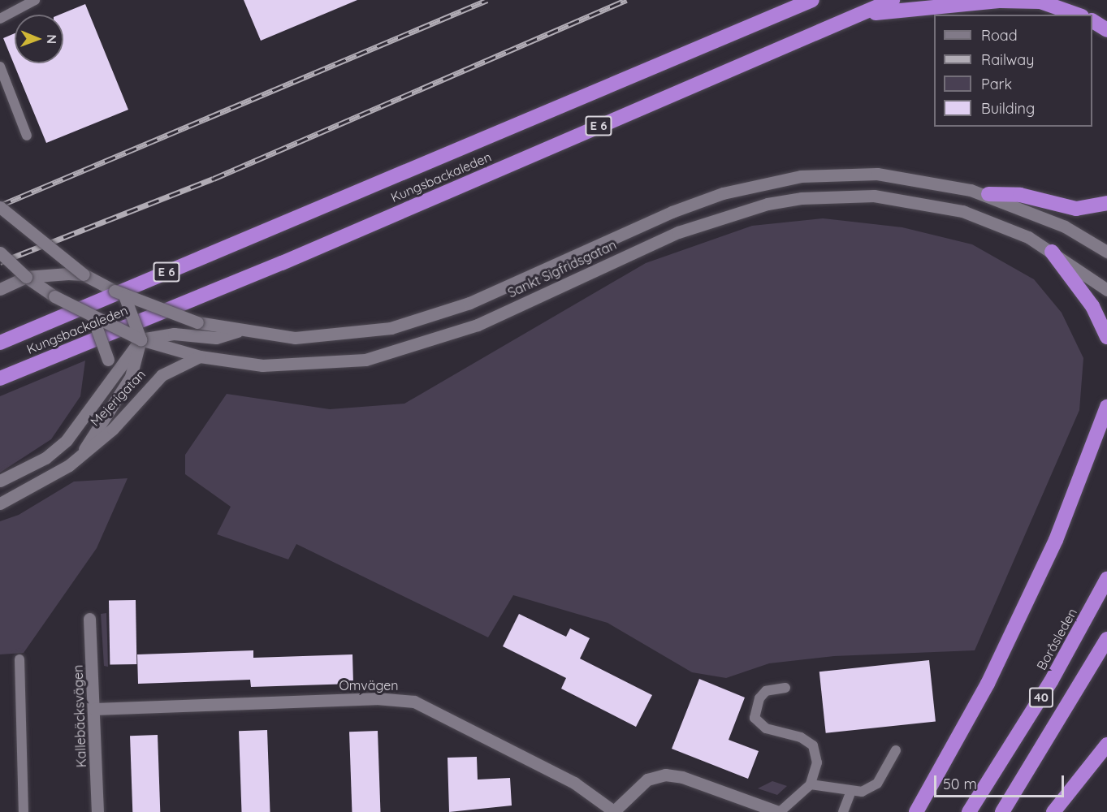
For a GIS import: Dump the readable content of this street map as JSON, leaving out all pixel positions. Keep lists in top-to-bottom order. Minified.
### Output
{"streets":{"highway":["E 6","Kungsbackaleden","Boråsleden","40"],"main road":["Sankt Sigfridsgatan","Mejerigatan","Omvägen","Kallebäcksvägen"]},"crossings":[["Sankt Sigfridsgatan","Mejerigatan"],["Omvägen","Kallebäcksvägen"]],"legend":["Road","Railway","Park","Building"],"scale_bar":"50 m","north":"right"}
